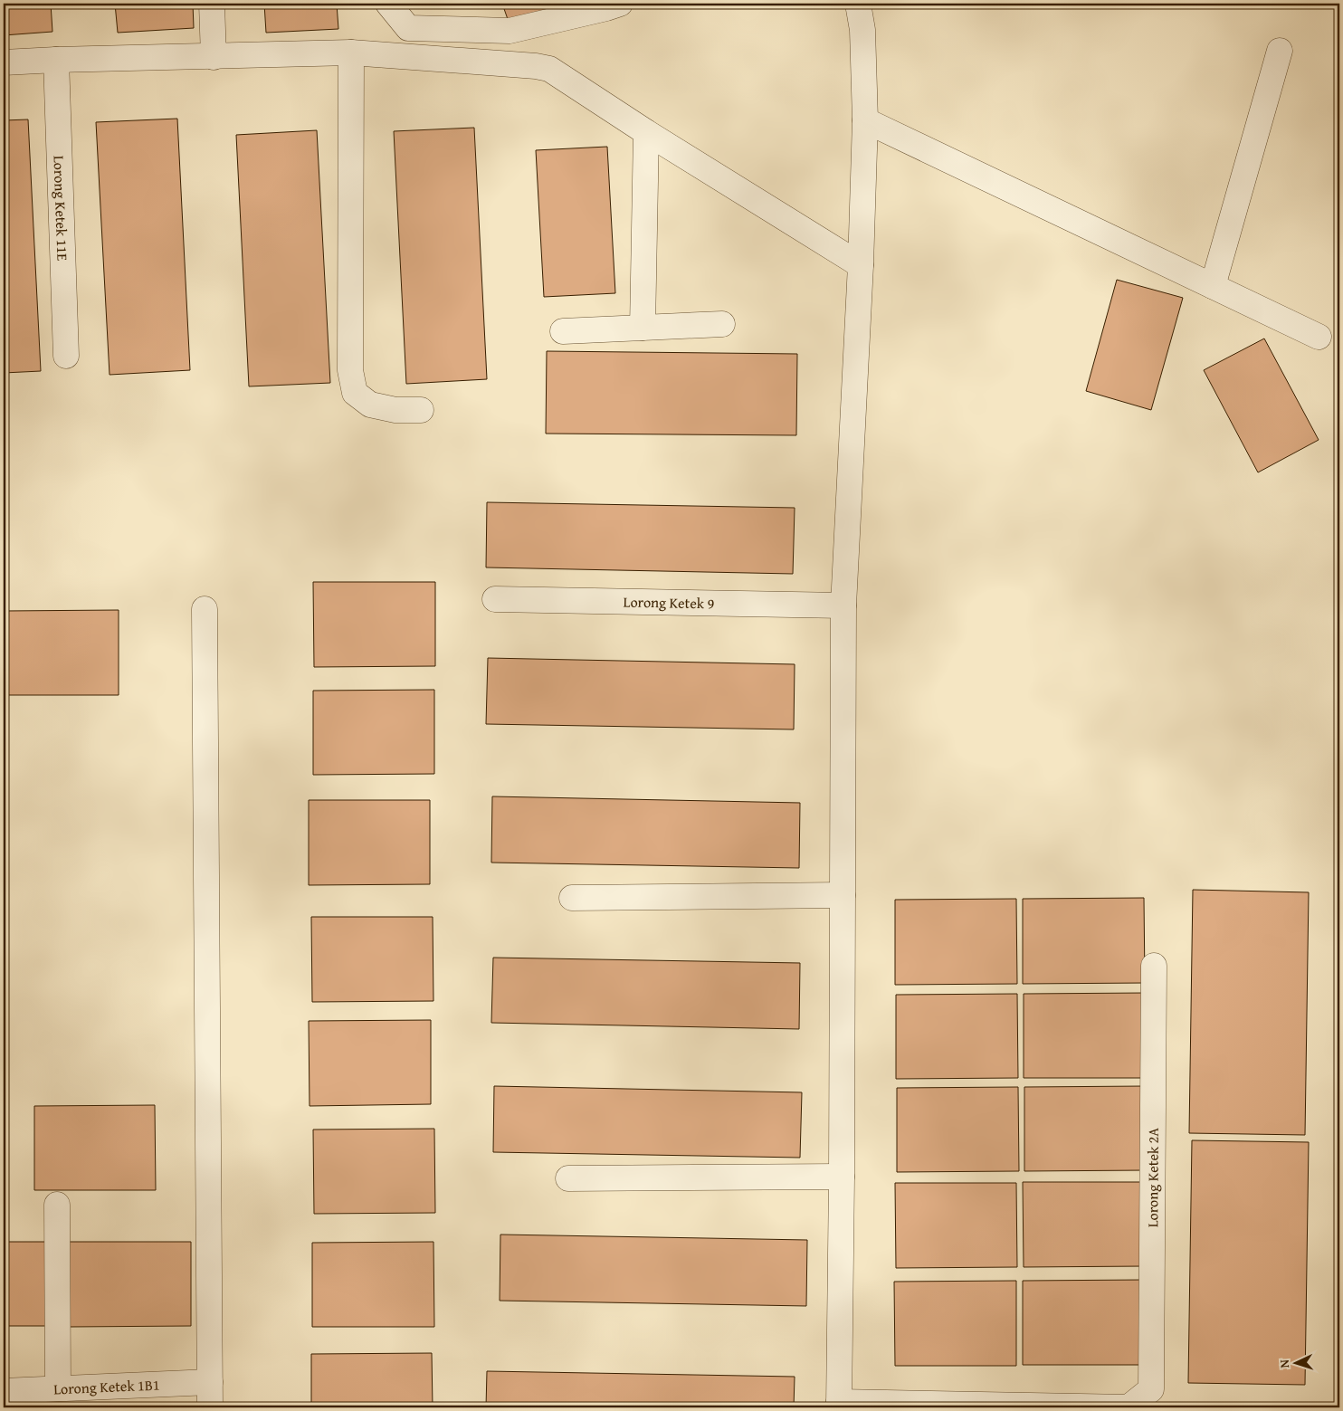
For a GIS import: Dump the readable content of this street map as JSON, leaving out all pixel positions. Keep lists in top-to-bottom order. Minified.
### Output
{"streets":{"street":["Lorong Ketek 11E","Lorong Ketek 9","Lorong Ketek 2A","Lorong Ketek 1B1"]},"north":"left"}
